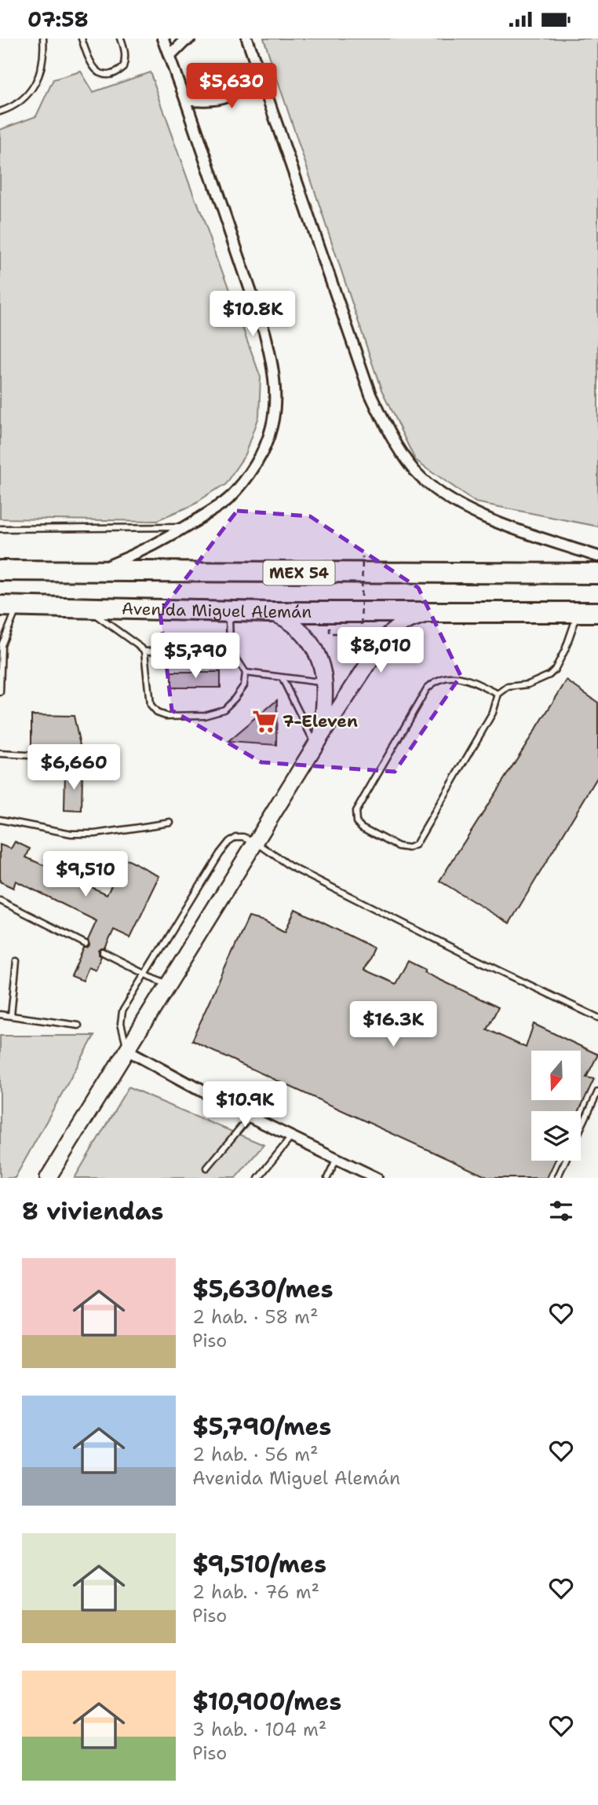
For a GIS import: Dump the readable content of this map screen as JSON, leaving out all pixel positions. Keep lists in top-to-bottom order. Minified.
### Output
{"streets":{"highway":["MEX 54","Avenida Miguel Alemán"]},"places":{"supermarket":["7-Eleven"]},"north":"bottom","page":{"status":"07:58","price":["$5,630","$10.8K","$8,010","$5,790","$6,660","$9,510","$16.3K","$10.9K"],"heading":"8 viviendas","list":[{"name":"$5,630/mes","note":"2 hab. · 58 m² · Piso"},{"name":"$5,790/mes","note":"2 hab. · 56 m² · Avenida Miguel Alemán"},{"name":"$9,510/mes","note":"2 hab. · 76 m² · Piso"},{"name":"$10,900/mes","note":"3 hab. · 104 m² · Piso"}]}}
